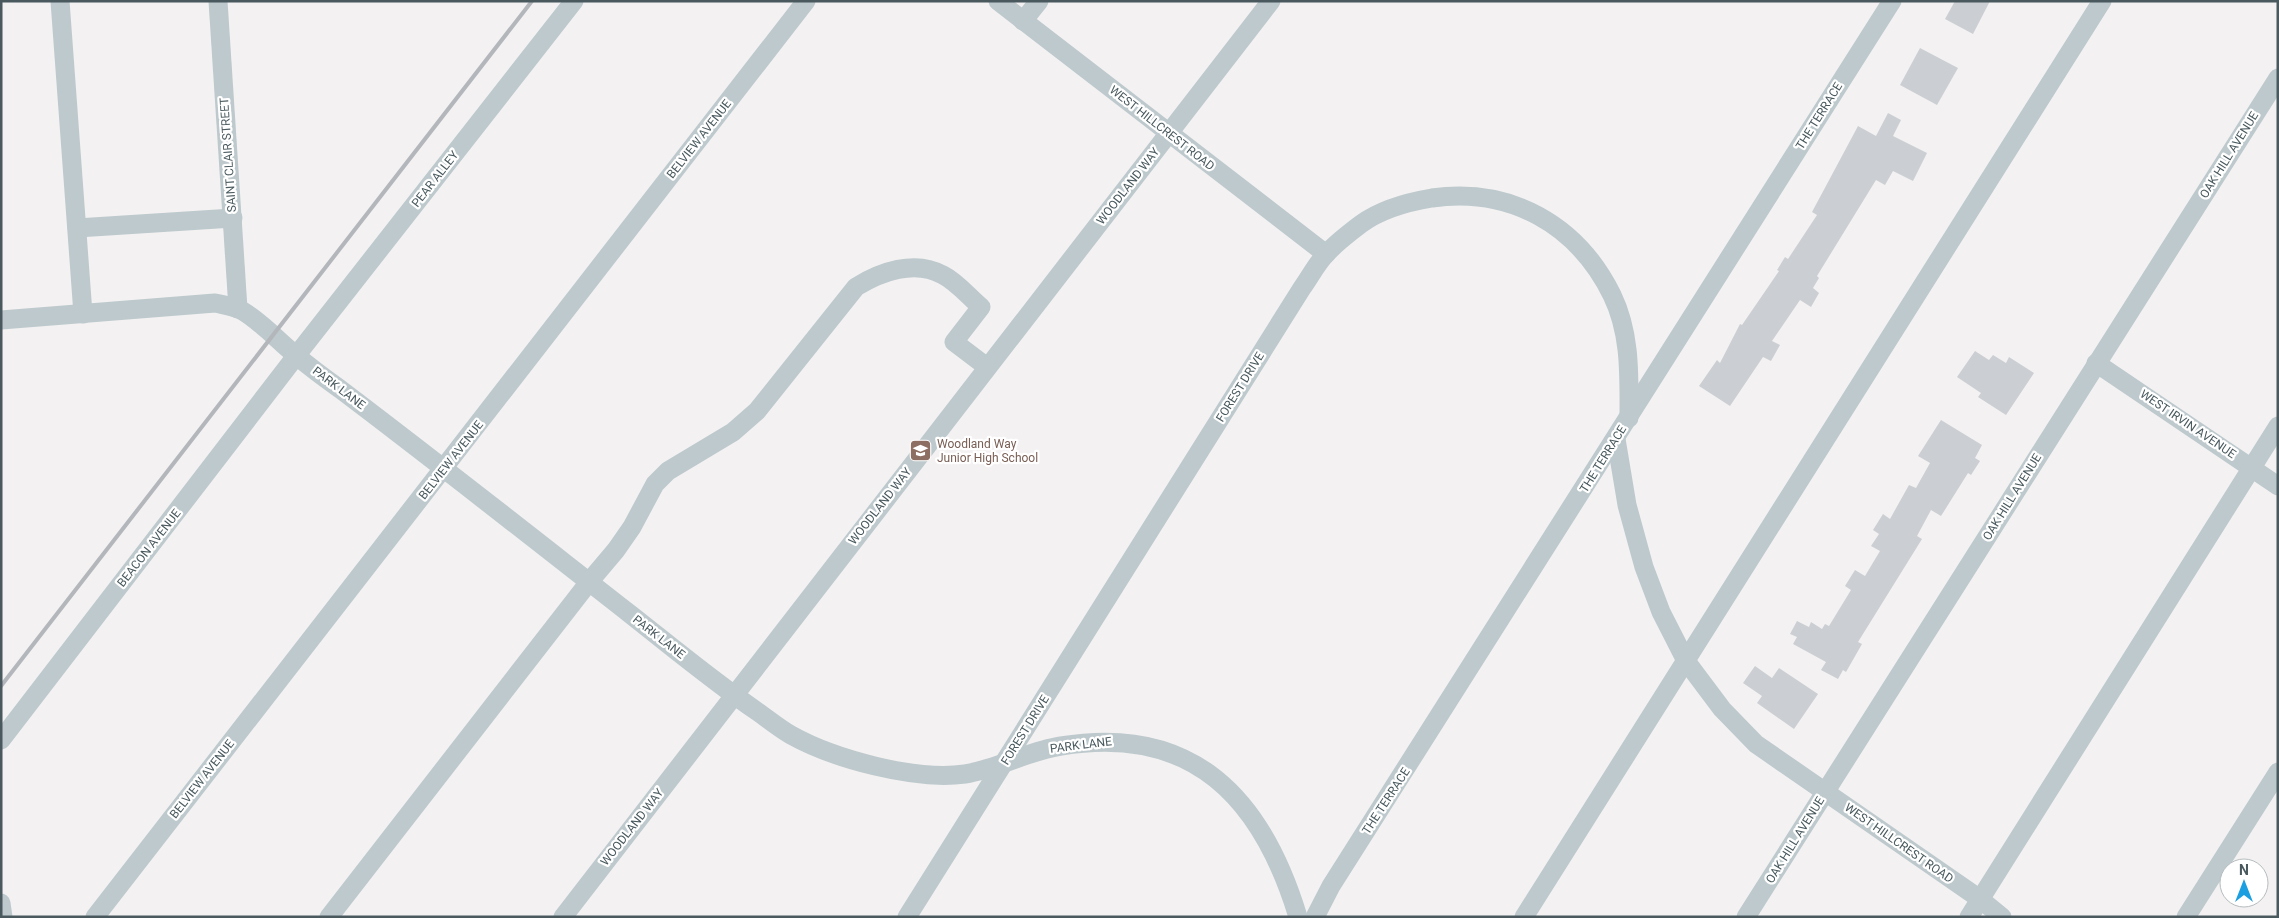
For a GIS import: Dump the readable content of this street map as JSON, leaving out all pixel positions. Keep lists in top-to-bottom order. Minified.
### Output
{"streets":{"street":["THE TERRACE","WEST HILLCREST ROAD","BELVIEW AVENUE","SAINT CLAIR STREET","OAK HILL AVENUE","PEAR ALLEY","WOODLAND WAY","FOREST DRIVE","PARK LANE","WEST IRVIN AVENUE","BEACON AVENUE"]},"crossings":[["THE TERRACE","WEST HILLCREST ROAD"],["THE TERRACE","FOREST DRIVE"],["WEST HILLCREST ROAD","OAK HILL AVENUE"],["WEST HILLCREST ROAD","WOODLAND WAY"],["WEST HILLCREST ROAD","FOREST DRIVE"],["BELVIEW AVENUE","PARK LANE"],["SAINT CLAIR STREET","PARK LANE"],["OAK HILL AVENUE","WEST IRVIN AVENUE"],["PEAR ALLEY","PARK LANE"],["PEAR ALLEY","BEACON AVENUE"],["WOODLAND WAY","PARK LANE"],["FOREST DRIVE","PARK LANE"],["PARK LANE","BEACON AVENUE"]],"places":{"school or university":["Woodland Way Junior High School"]},"north":"top"}
